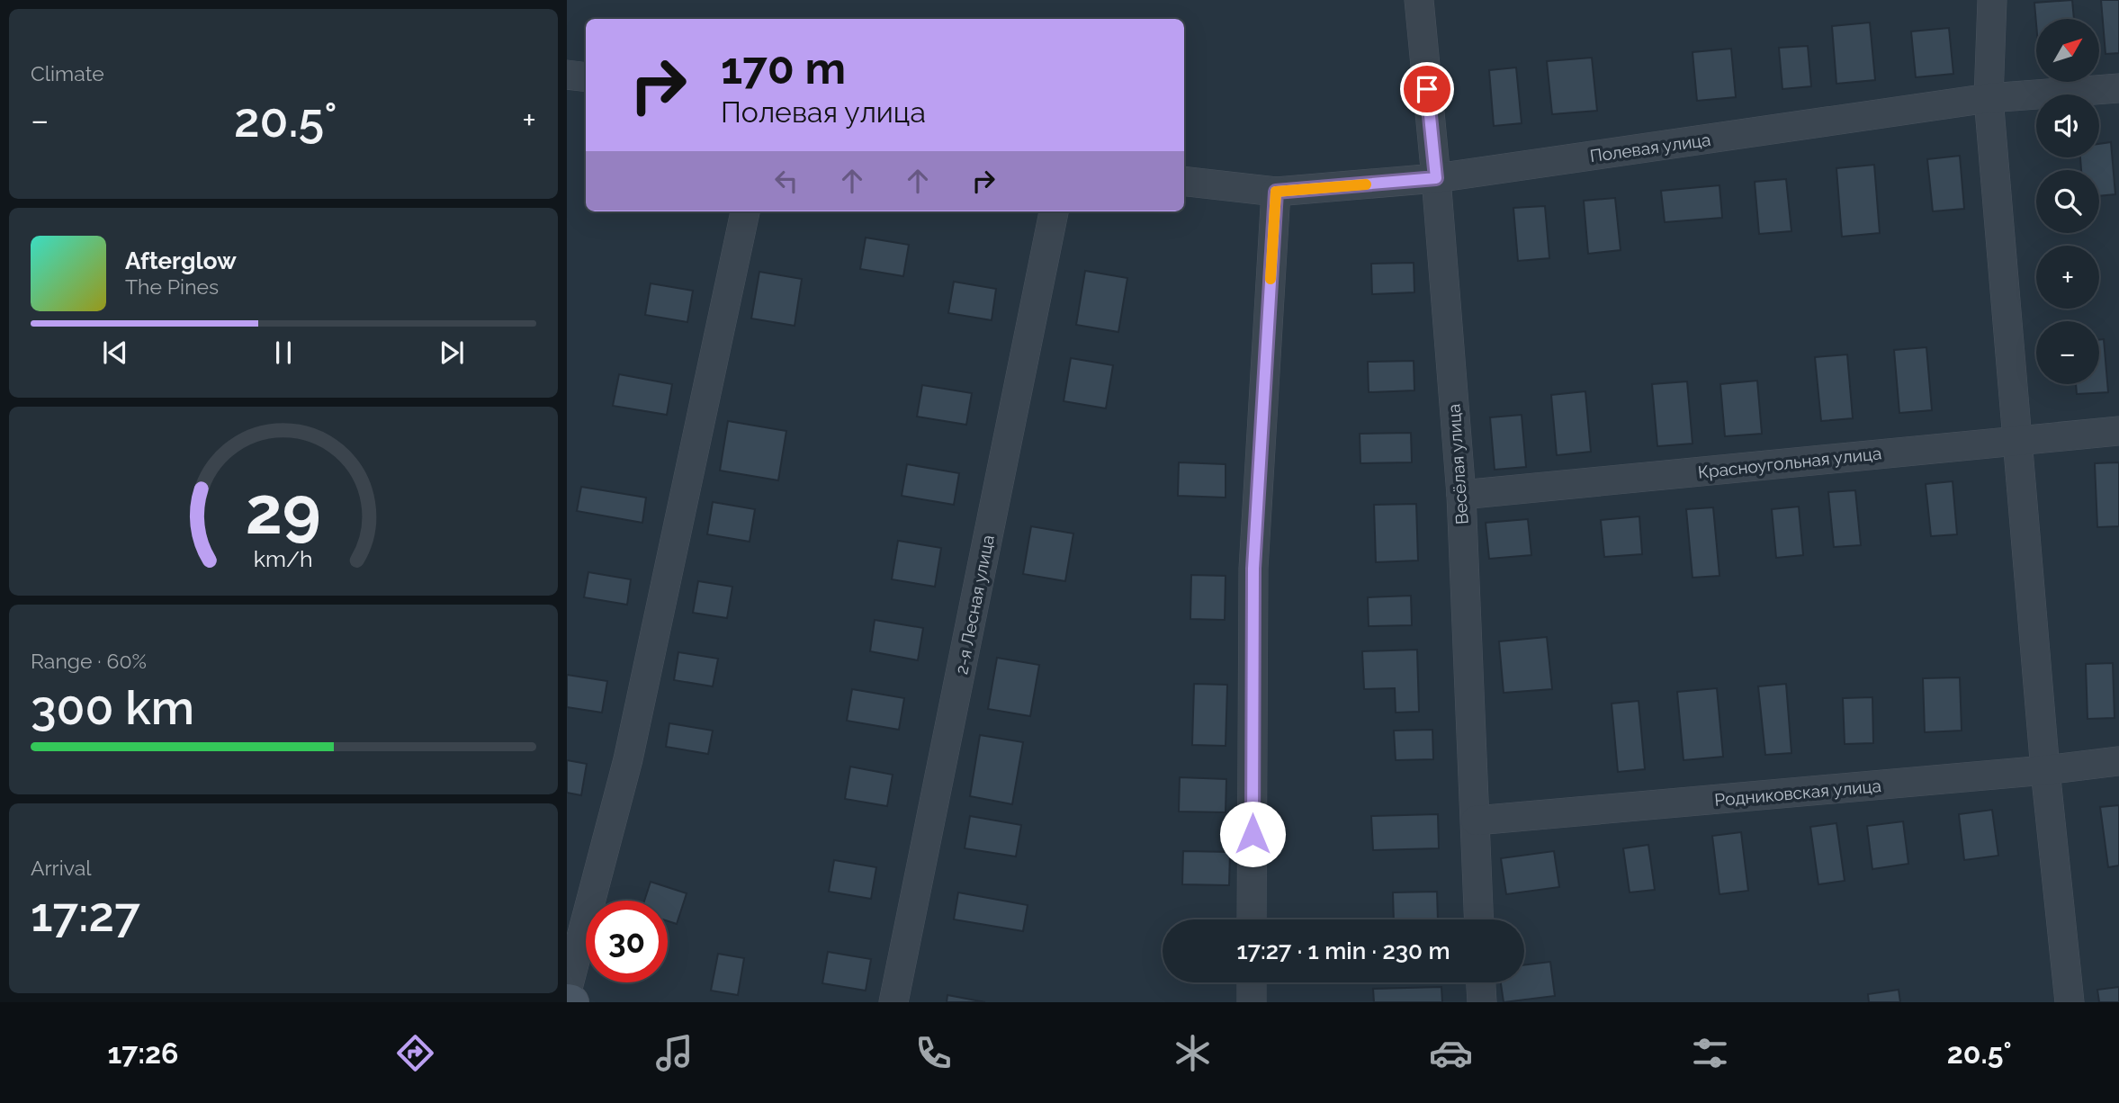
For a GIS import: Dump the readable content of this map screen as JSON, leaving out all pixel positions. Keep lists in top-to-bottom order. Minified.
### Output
{"streets":{"street":["Полевая улица","Красноугольная улица","Весёлая улица","2-я Лесная улица","Родниковская улица"]},"crossings":[["Полевая улица","Весёлая улица"],["Красноугольная улица","Весёлая улица"],["Весёлая улица","Родниковская улица"]],"north":"top right","page":{"tile":["Climate",["Range · 60%","300 km"],["Arrival","17:27"]],"map_buttons":["+","−"],"turn":["170 m","Полевая улица"],"heat":["−","20.5°","+"],"song":["Afterglow","The Pines"],"limit":"30","trip":"17:27 · 1 min · 230 m","tabs":["17:26","20.5°"],"gauge":["29","km/h"]}}
